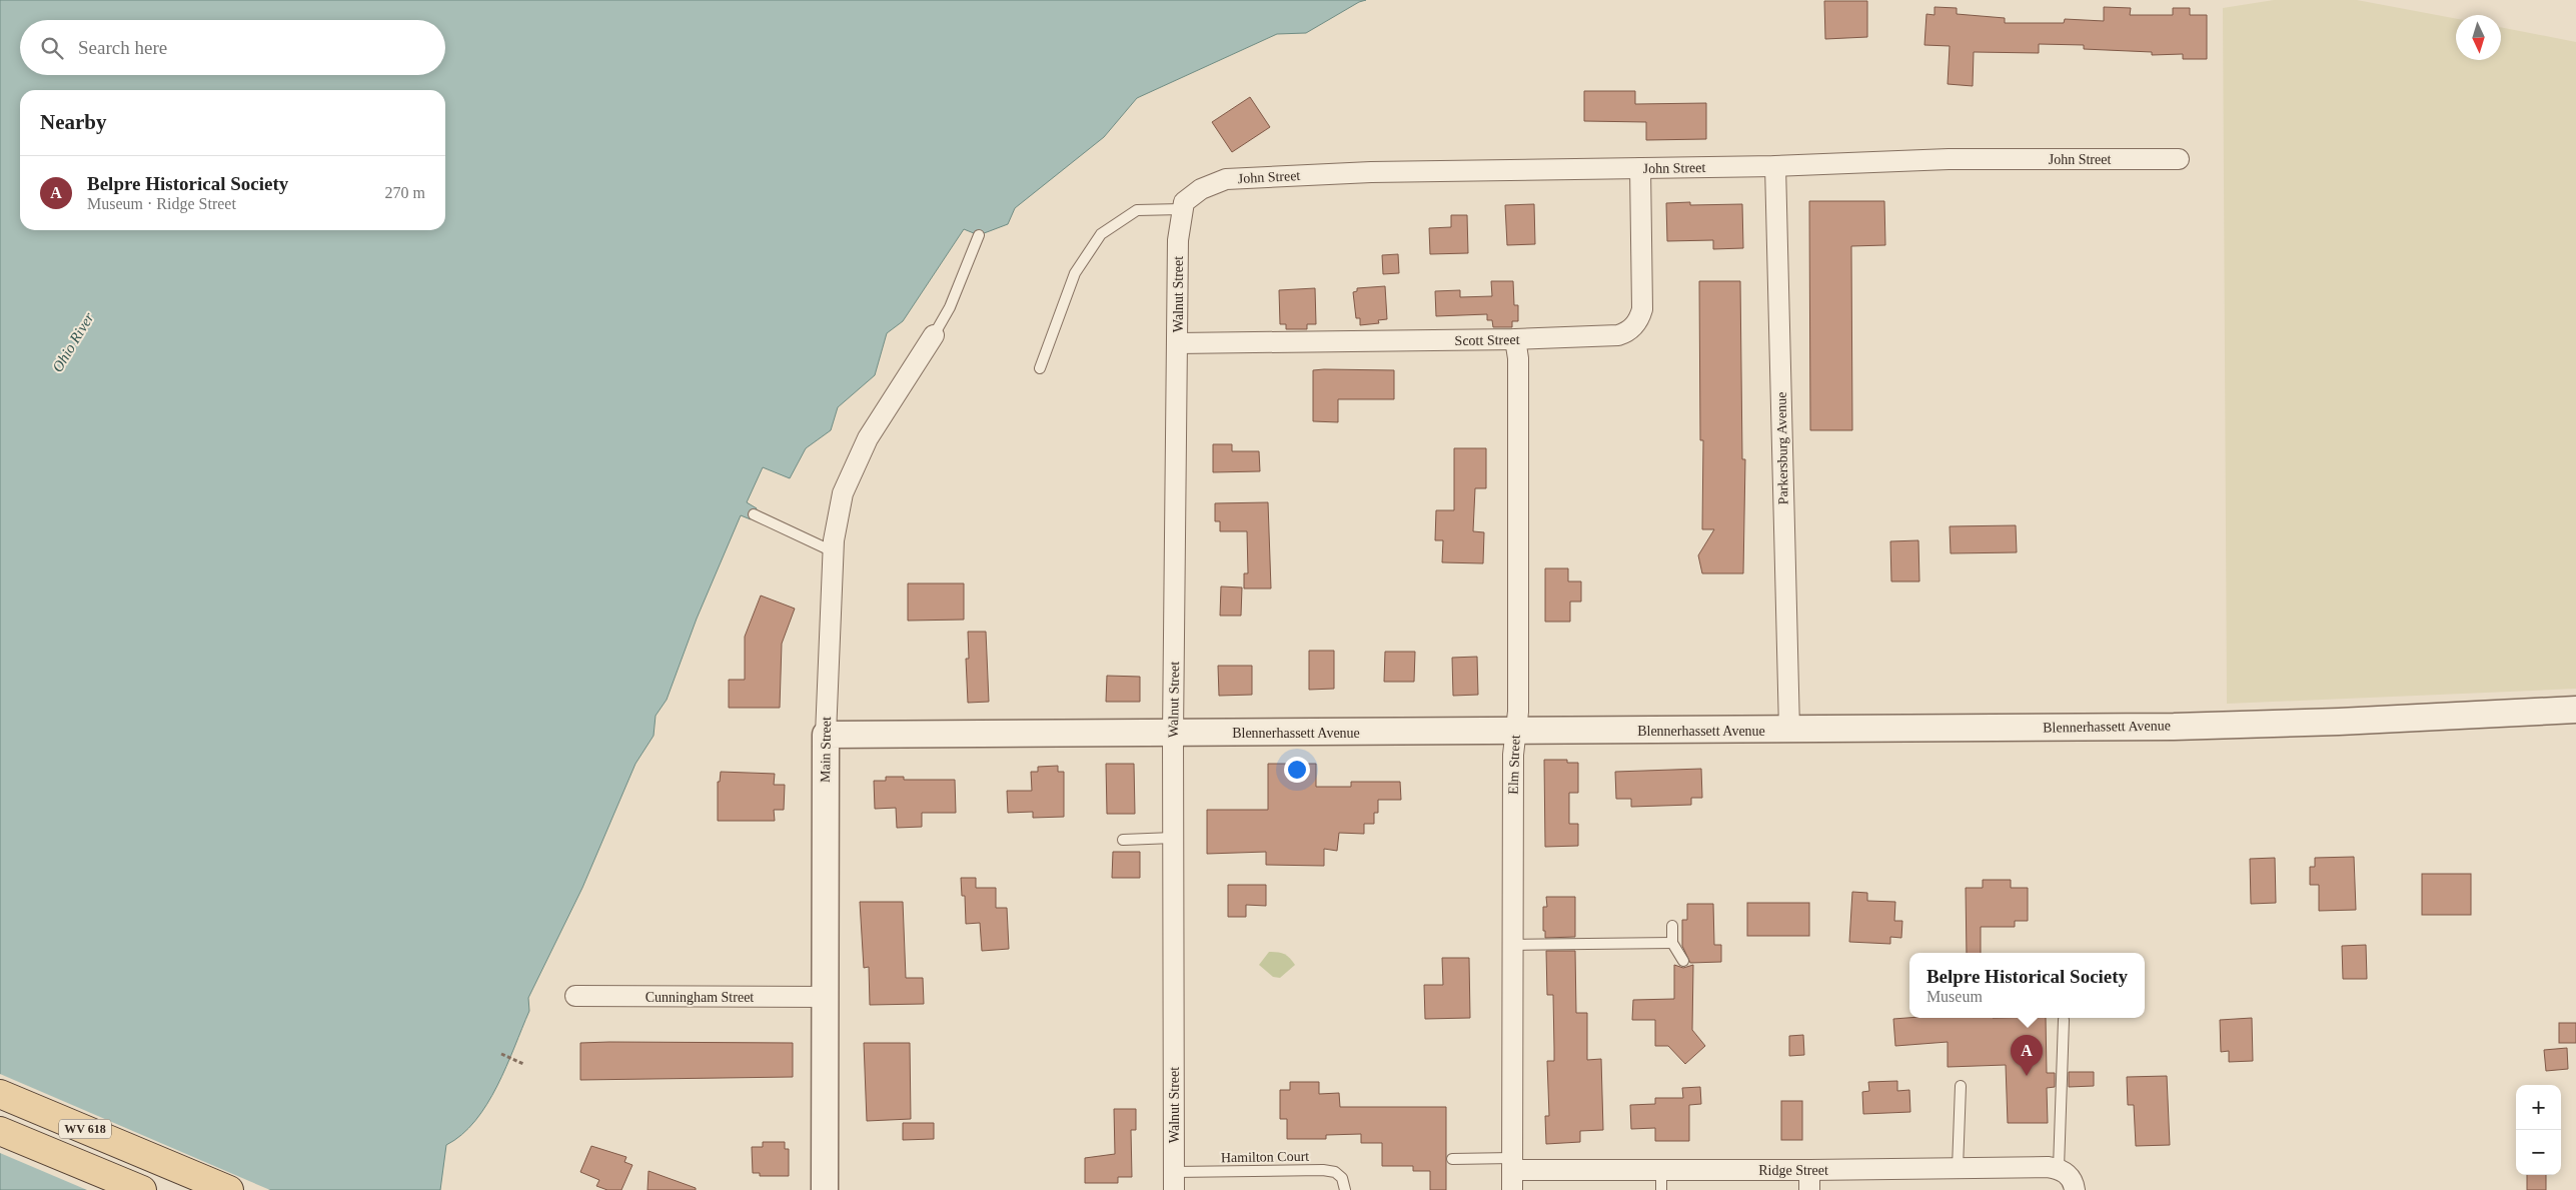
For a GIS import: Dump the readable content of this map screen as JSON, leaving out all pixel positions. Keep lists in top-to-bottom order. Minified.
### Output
{"streets":{"main road":["WV 618"],"street":["John Street","Walnut Street","Scott Street","Parkersburg Avenue","Blennerhassett Avenue","Main Street","Elm Street","Cunningham Street","Ridge Street"],"lane":["Hamilton Court"]},"crossings":[["John Street","Walnut Street"],["John Street","Scott Street"],["John Street","Parkersburg Avenue"],["Walnut Street","Scott Street"],["Walnut Street","Blennerhassett Avenue"],["Walnut Street","Hamilton Court"],["Scott Street","Elm Street"],["Parkersburg Avenue","Blennerhassett Avenue"],["Blennerhassett Avenue","Main Street"],["Blennerhassett Avenue","Elm Street"],["Main Street","Cunningham Street"],["Elm Street","Ridge Street"]],"water":["Ohio River"],"north":"bottom","page":{"search":"Search here","heading":"Nearby","list":[{"mark":"A","name":"Belpre Historical Society","note":"Museum · Ridge Street","value":"270 m"}],"popup":["Belpre Historical Society","Museum"],"pins":"A","map_buttons":["+","−"]}}
